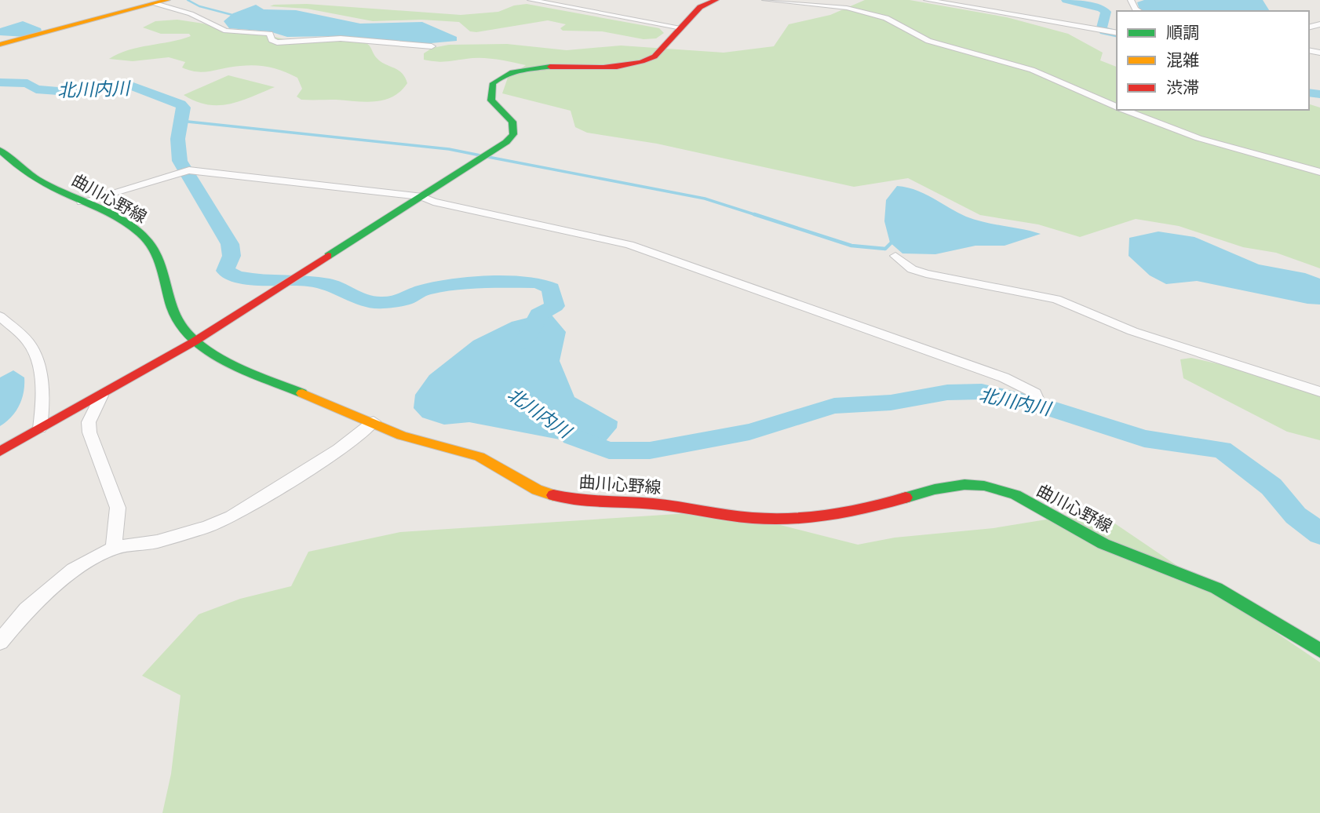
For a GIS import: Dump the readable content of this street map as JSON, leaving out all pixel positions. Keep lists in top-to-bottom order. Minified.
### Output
{"streets":{"street":["曲川心野線"]},"water":["北川内川"],"legend":["順調","混雑","渋滞"]}
